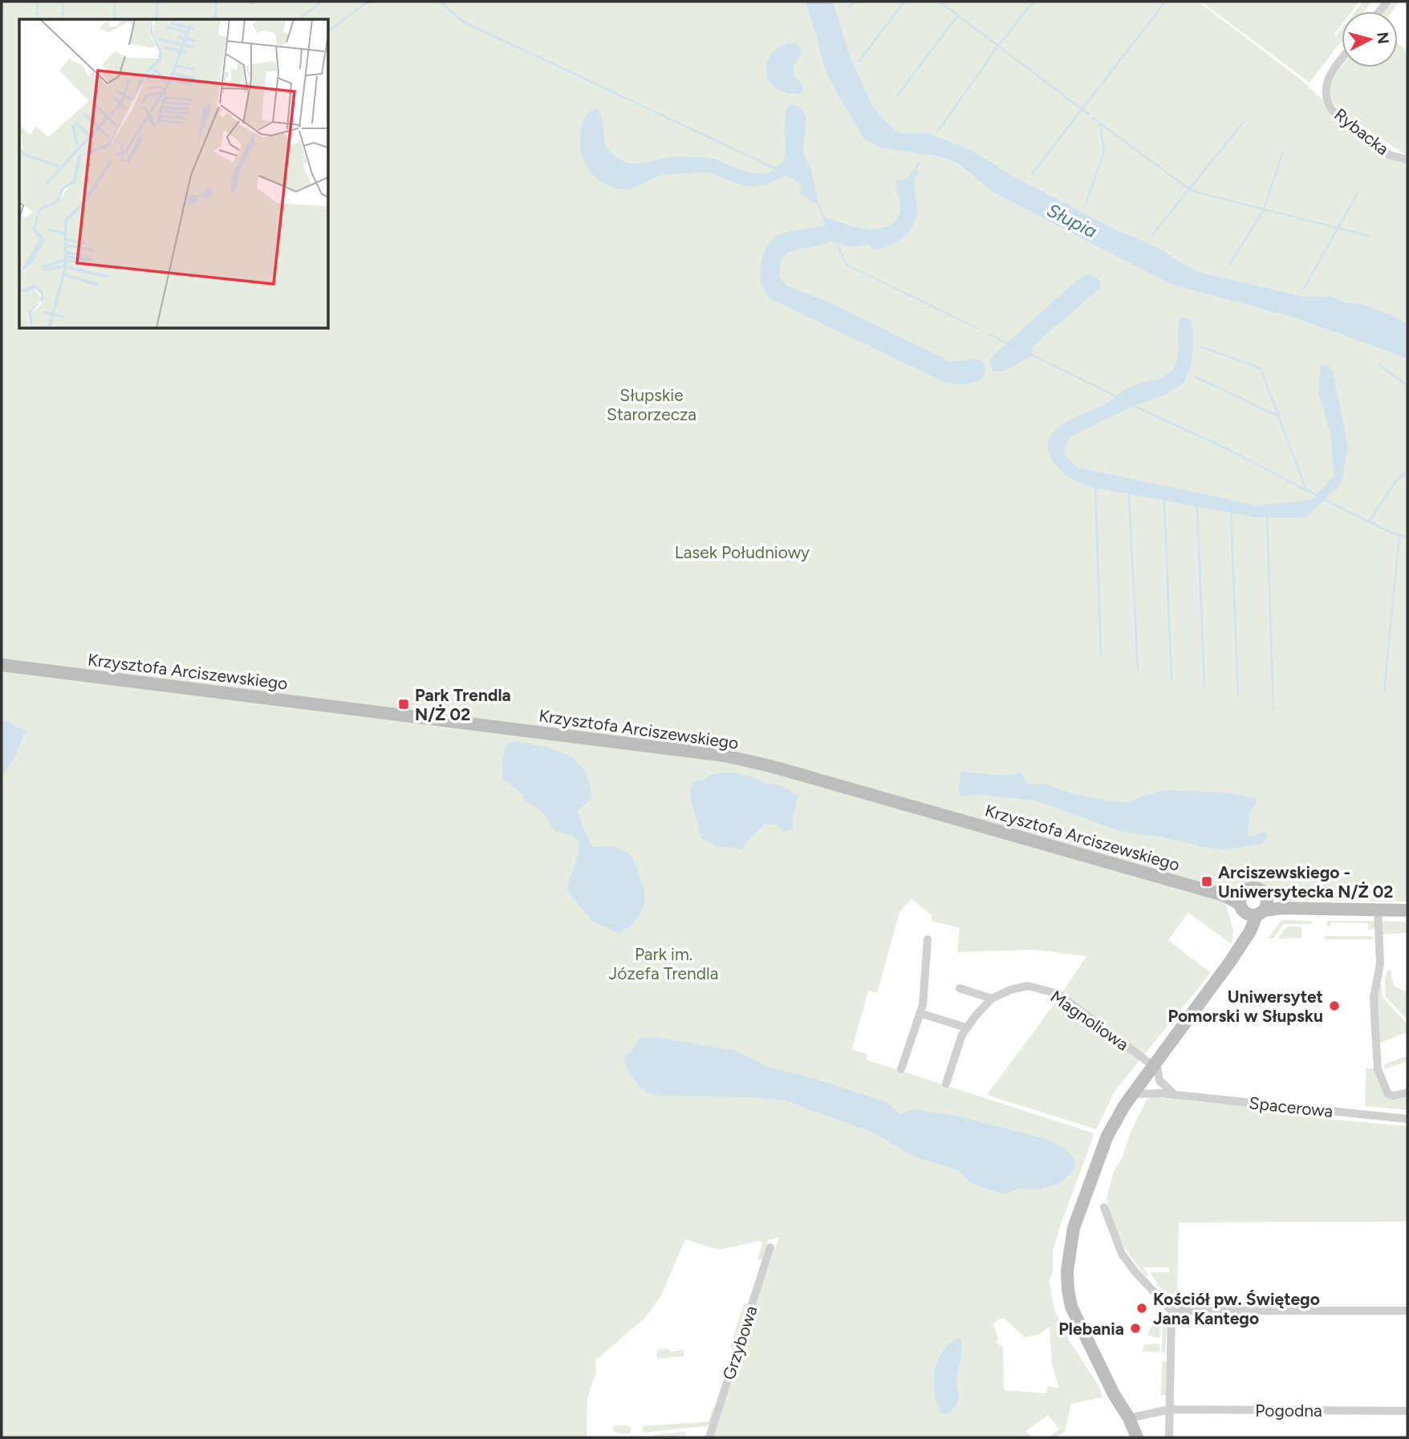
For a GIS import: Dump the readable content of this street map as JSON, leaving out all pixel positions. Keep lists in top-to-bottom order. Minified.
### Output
{"streets":{"street":["Rybacka","Krzysztofa Arciszewskiego","Magnoliowa","Spacerowa","Grzybowa","Pogodna"]},"water":["Słupia"],"parks":["Słupskie Starorzecza","Lasek Południowy","Park im. Józefa Trendla"],"places":{"transit":["Park Trendla N/Ż 02","Arciszewskiego - Uniwersytecka N/Ż 02"],"other":["Uniwersytet Pomorski w Słupsku","Kościół pw. Świętego Jana Kantego","Plebania"]},"north":"right"}
